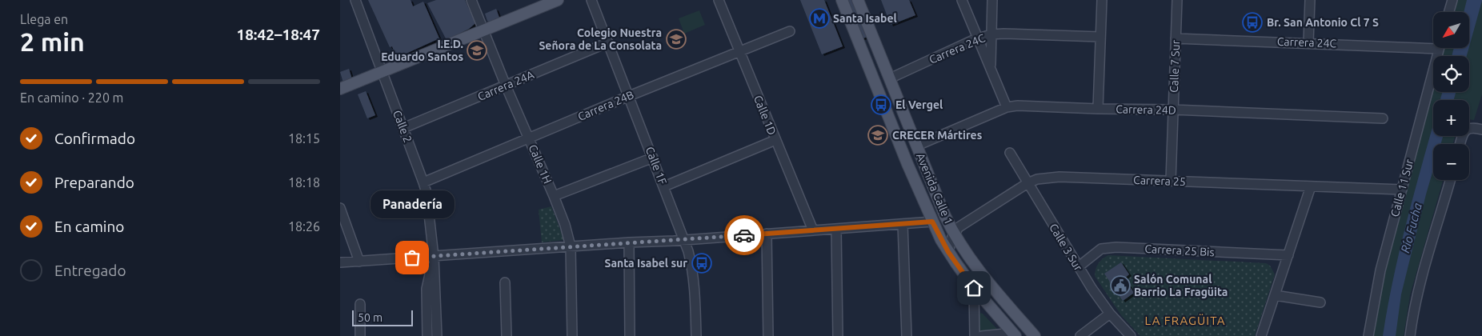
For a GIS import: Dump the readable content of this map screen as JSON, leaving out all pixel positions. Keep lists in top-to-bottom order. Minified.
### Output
{"streets":{"main road":["Avenida Calle 1"],"street":["Carrera 24C","Calle 7 Sur","Carrera 24A","Carrera 24B","Carrera 24D","Calle 1D","Calle 2","Calle 1H","Calle 1F","Carrera 25","Calle 11 Sur","Calle 3 Sur","Carrera 25 Bis"]},"crossings":[["Carrera 24C","Calle 7 Sur"],["Carrera 24C","Avenida Calle 1"],["Calle 7 Sur","Carrera 24D"],["Calle 7 Sur","Carrera 25"],["Carrera 24A","Calle 2"],["Carrera 24A","Calle 1H"],["Carrera 24A","Calle 1F"],["Carrera 24B","Calle 1D"],["Carrera 24B","Calle 2"],["Carrera 24B","Calle 1H"],["Carrera 24B","Calle 1F"],["Carrera 24D","Avenida Calle 1"],["Carrera 25","Calle 11 Sur"],["Carrera 25","Avenida Calle 1"],["Carrera 25","Calle 3 Sur"],["Calle 3 Sur","Carrera 25 Bis"]],"districts":["LA FRAGÜITA"],"water":["Río Fucha"],"places":{"metro station":["Santa Isabel"],"bus stop":["Br. San Antonio Cl 7 S","El Vergel","Santa Isabel sur"],"school or university":["Colegio Nuestra Señora de La Consolata","I.E.D. Eduardo Santos","CRECER Mártires"],"other":["Panadería"],"public building":["Salón Comunal Barrio La Fragüita"]},"scale_bar":"50 m","north":"bottom left","page":{"heading":["2 min","Llega en","18:42–18:47"],"map_buttons":["+","−"],"bar":"En camino · 220 m","list":[["Confirmado","18:15"],["Preparando","18:18"],["En camino","18:26"],"Entregado"],"bubble":"Panadería","scale":"50 m"}}
